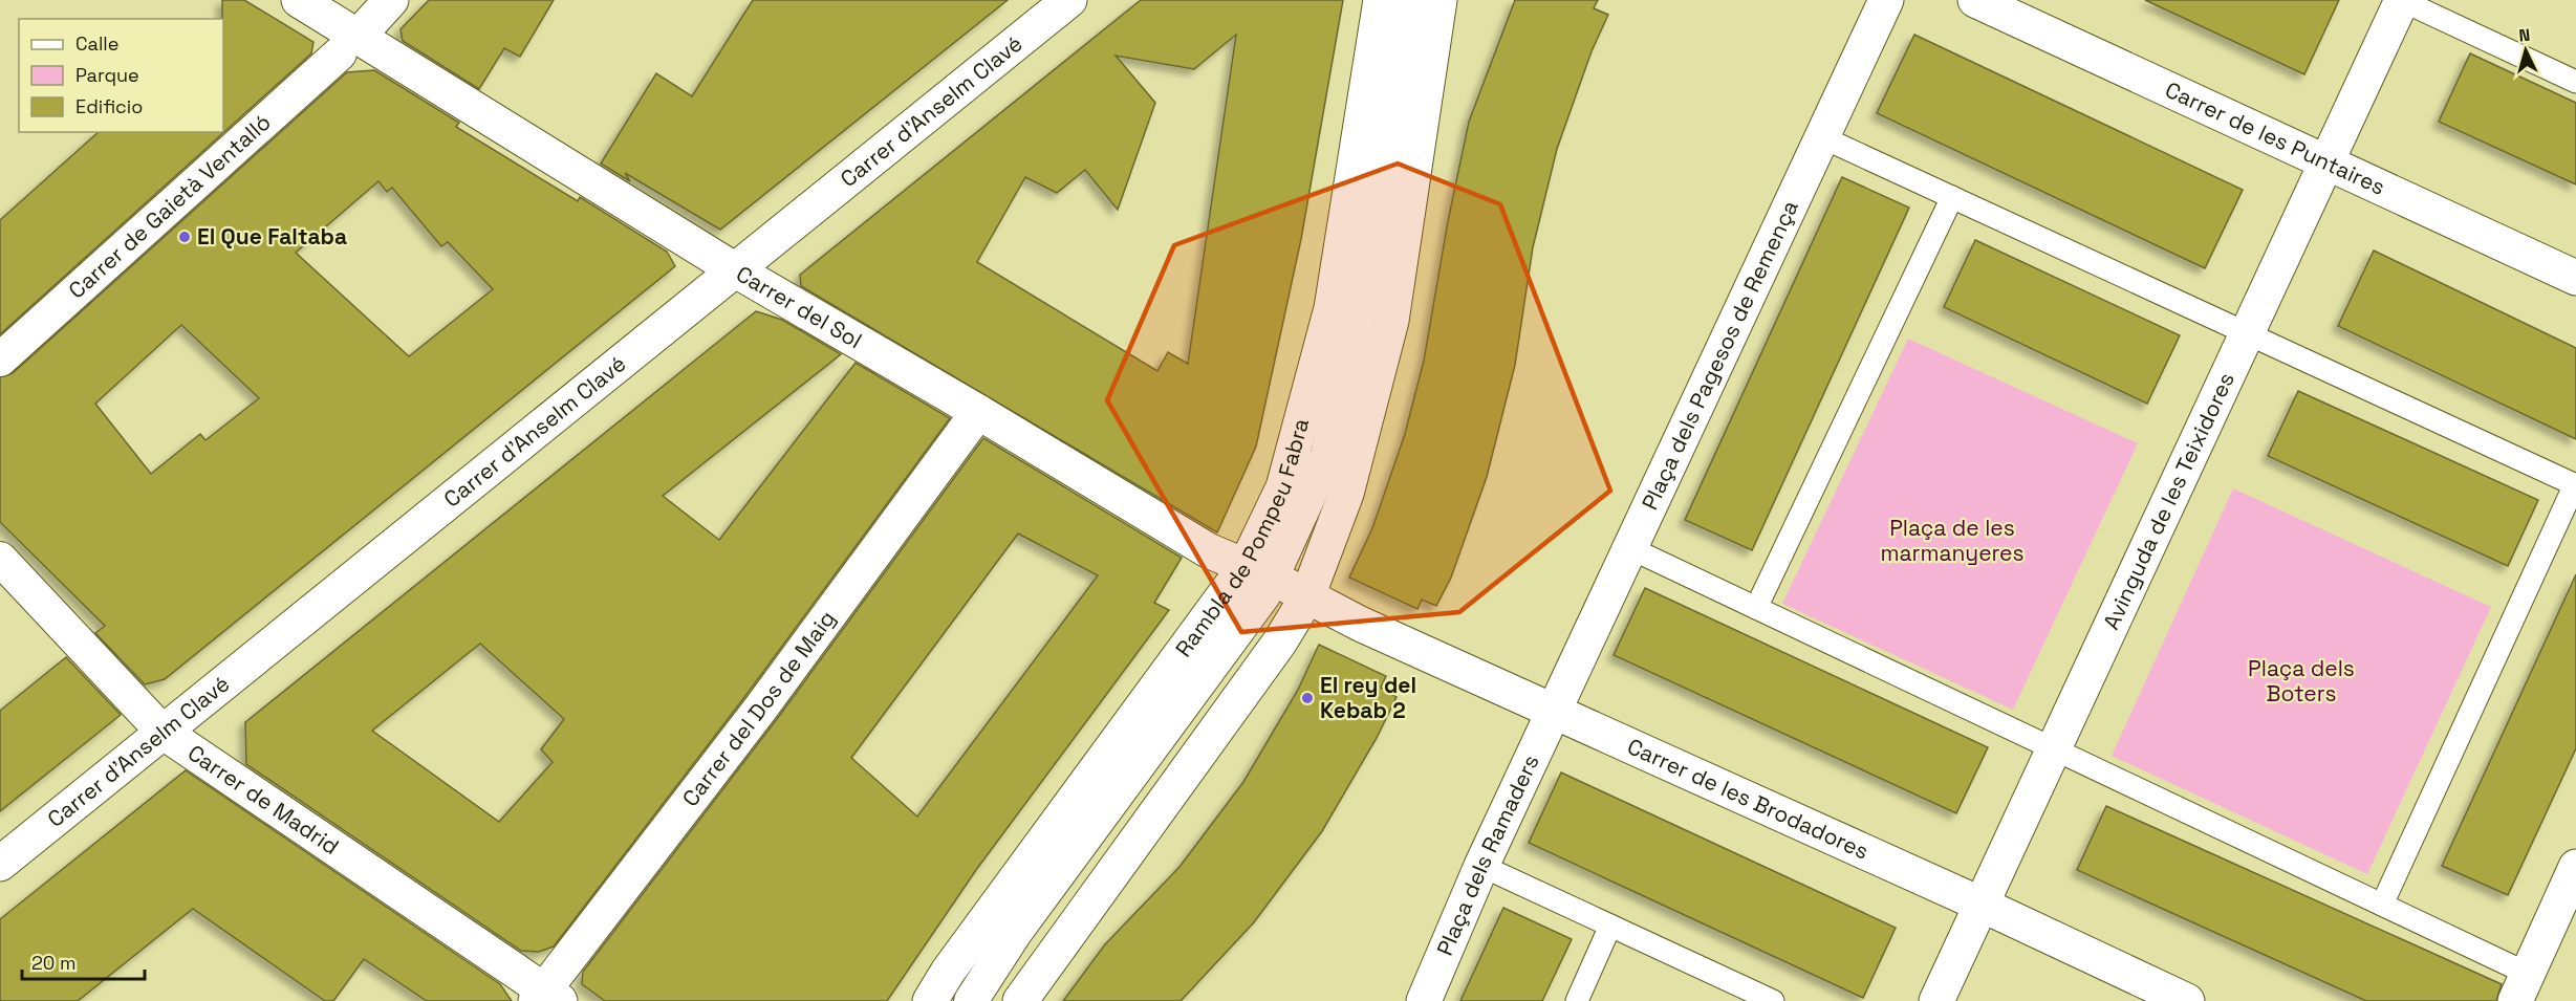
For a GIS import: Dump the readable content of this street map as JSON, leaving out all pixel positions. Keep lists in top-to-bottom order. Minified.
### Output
{"streets":{"street":["Carrer d'Anselm Clavé","Carrer de les Puntaires","Carrer de Gaietà Ventalló","Carrer del Sol","Plaça dels Pagesos de Remença","Avinguda de les Teixidores","Rambla de Pompeu Fabra","Carrer del Dos de Maig","Carrer de Madrid","Carrer de les Brodadores","Plaça dels Ramaders"]},"crossings":[["Carrer d'Anselm Clavé","Carrer del Sol"],["Carrer d'Anselm Clavé","Carrer de Madrid"],["Carrer de les Puntaires","Avinguda de les Teixidores"],["Carrer de Gaietà Ventalló","Carrer del Sol"],["Carrer del Sol","Rambla de Pompeu Fabra"],["Carrer del Sol","Carrer del Dos de Maig"],["Carrer del Sol","Carrer de les Brodadores"],["Plaça dels Pagesos de Remença","Carrer de les Brodadores"],["Plaça dels Pagesos de Remença","Plaça dels Ramaders"],["Avinguda de les Teixidores","Carrer de les Brodadores"],["Carrer del Dos de Maig","Carrer de Madrid"],["Carrer de les Brodadores","Plaça dels Ramaders"]],"parks":["Plaça de les marmanyeres","Plaça dels Boters"],"places":["El Que Faltaba","El rey del Kebab 2"],"legend":["Calle","Parque","Edificio"],"scale_bar":"20 m","north":"top"}
